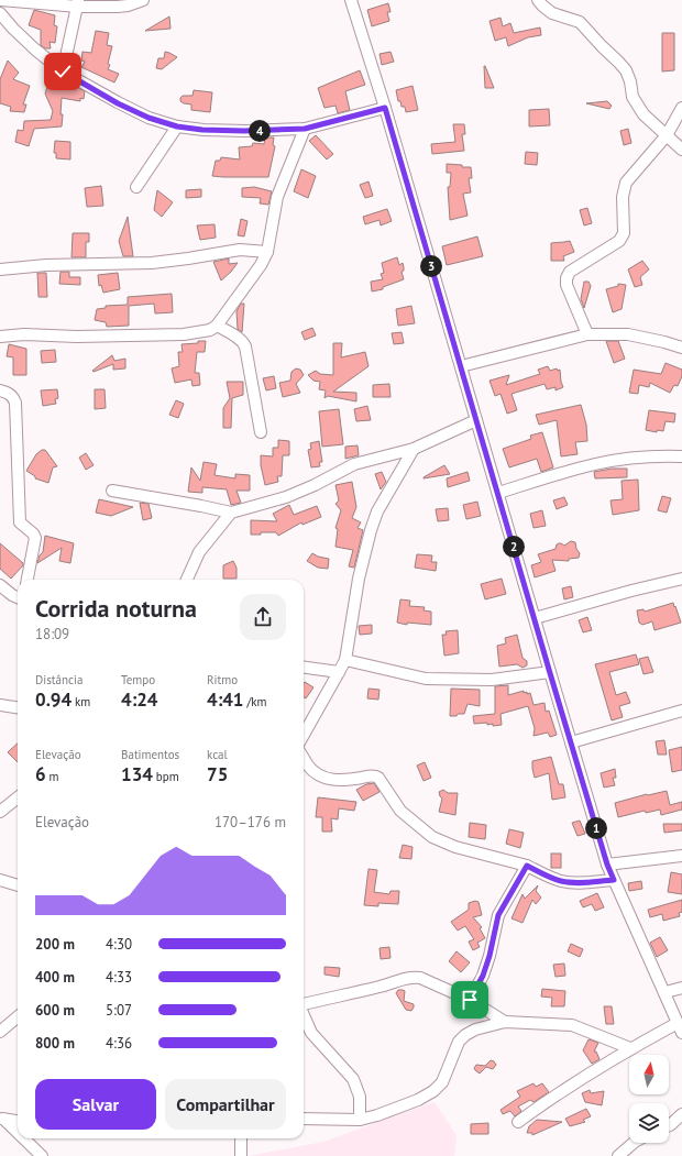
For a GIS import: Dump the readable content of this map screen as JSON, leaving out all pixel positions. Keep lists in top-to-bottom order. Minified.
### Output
{"north":"top","page":{"pins":["4","3","2","1"],"heading":["Corrida noturna","18:09"],"stats":[["Distância","0.94 km"],["Tempo","4:24"],["Ritmo","4:41 /km"],["Elevação","6 m"],["Batimentos","134 bpm"],["kcal","75"]],"chart":["Elevação","170–176 m"],"list":[{"name":"200 m","note":"4:30"},{"name":"400 m","note":"4:33"},{"name":"600 m","note":"5:07"},{"name":"800 m","note":"4:36"}],"buttons":["Salvar","Compartilhar"]}}
